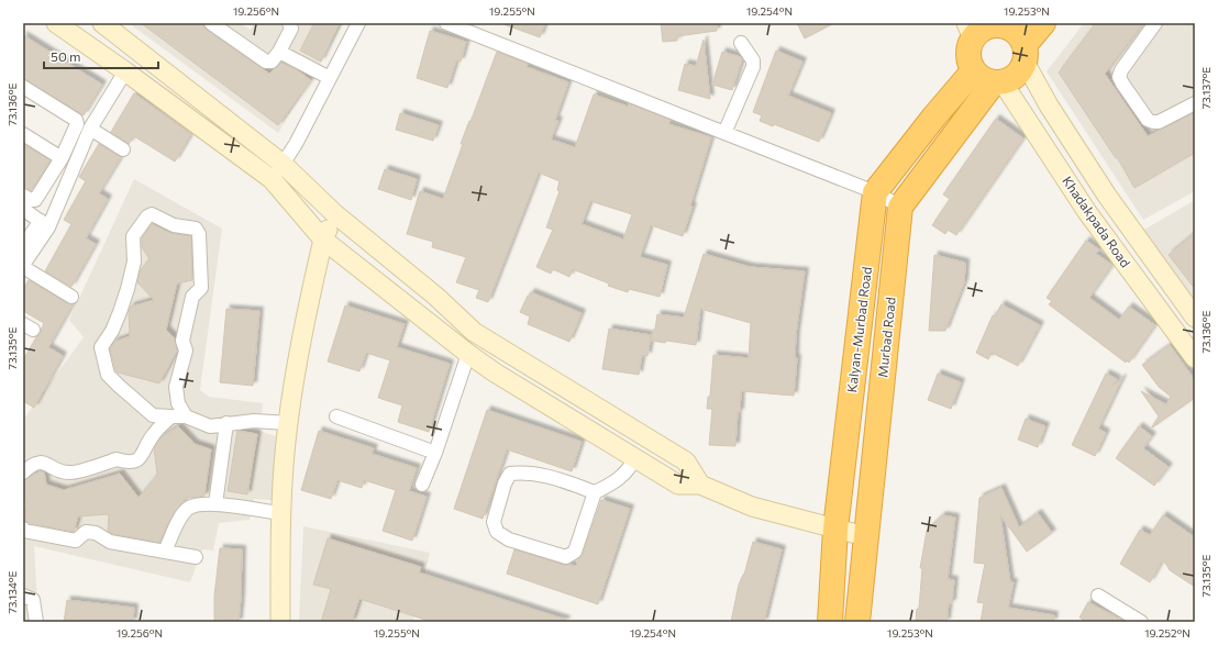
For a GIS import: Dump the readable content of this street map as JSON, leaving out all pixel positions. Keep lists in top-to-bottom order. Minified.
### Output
{"streets":{"highway":["Kalyan-Murbad Road","Murbad Road"],"street":["Khadakpada Road"]},"scale_bar":"50 m","coordinates":["19.256°N","19.255°N","19.254°N","19.253°N","73.137°E","73.136°E","73.135°E","73.134°E","19.252°N"]}
